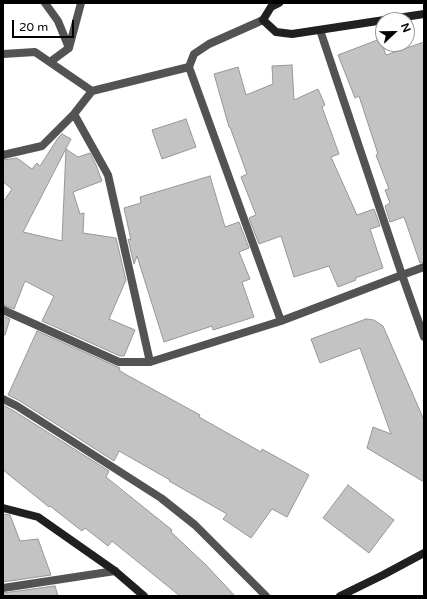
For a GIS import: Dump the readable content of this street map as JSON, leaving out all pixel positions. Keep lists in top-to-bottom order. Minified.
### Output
{"scale_bar":"20 m","north":"right"}
